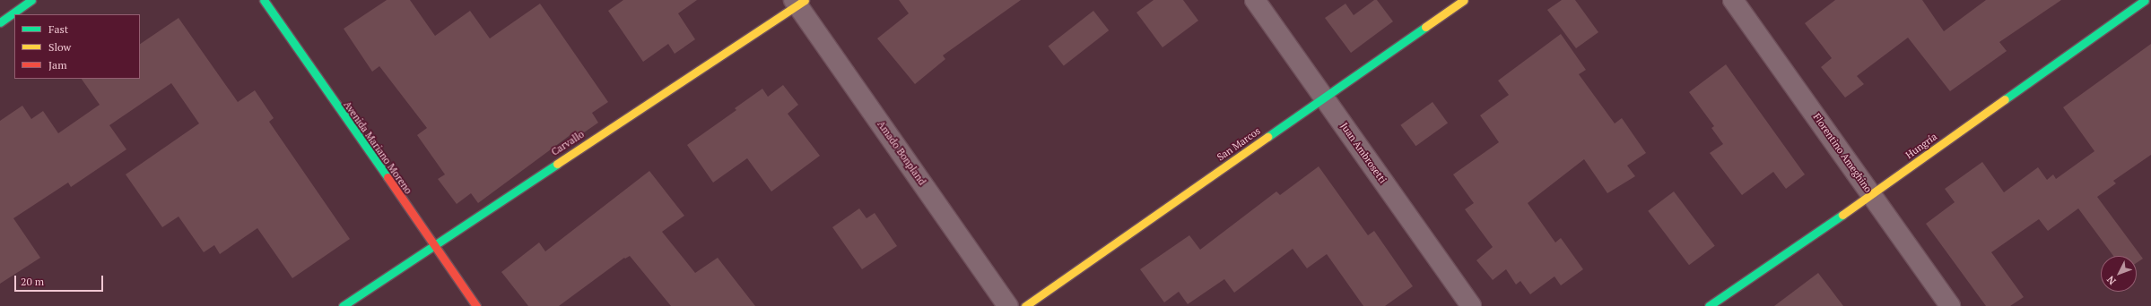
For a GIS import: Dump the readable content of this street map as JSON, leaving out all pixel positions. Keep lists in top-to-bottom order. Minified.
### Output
{"streets":{"street":["Carvallo","San Marcos","Hungría","Avenida Mariano Moreno","Amado Bonpland","Juan Ambrosetti","Florentino Ameghino"]},"crossings":[["Carvallo","Avenida Mariano Moreno"],["Carvallo","Amado Bonpland"],["San Marcos","Juan Ambrosetti"],["Hungría","Florentino Ameghino"]],"legend":["Fast","Slow","Jam"],"scale_bar":"20 m","north":"bottom left"}
